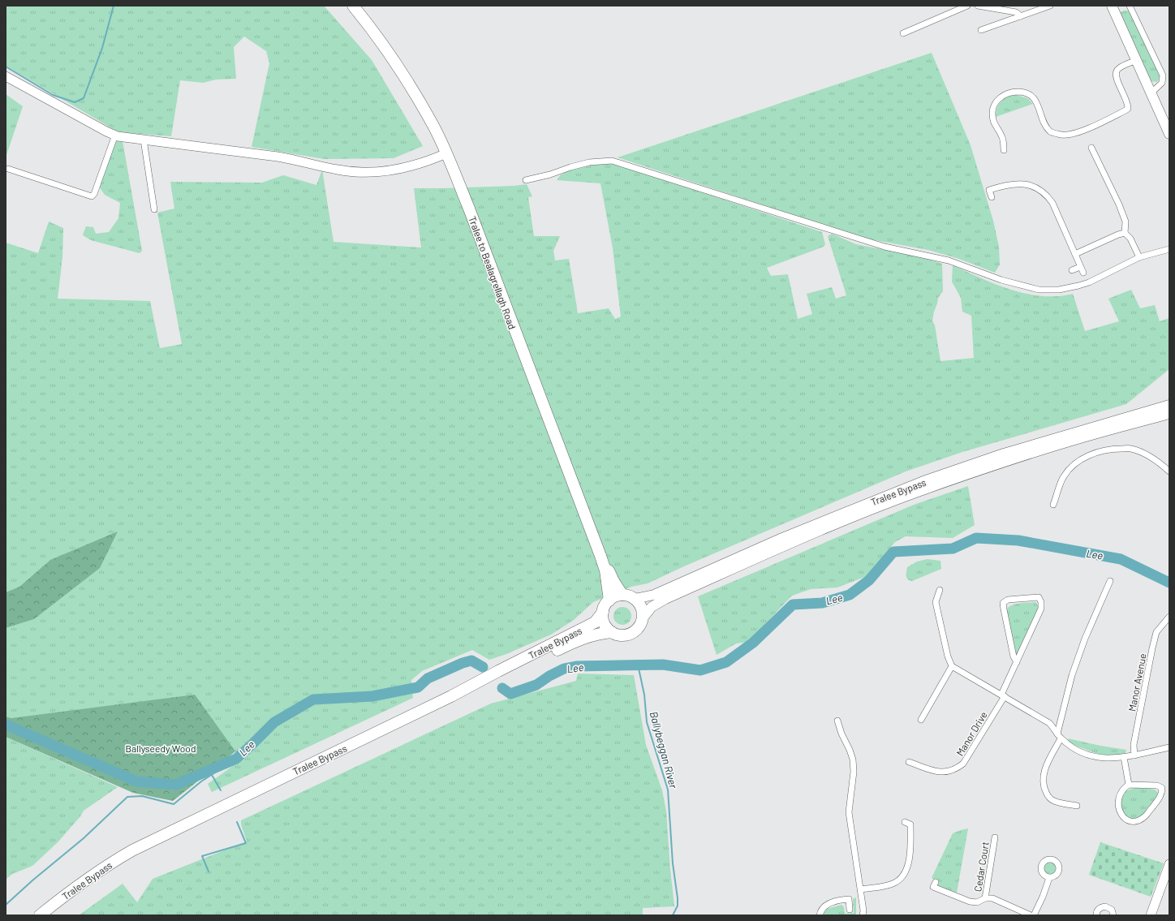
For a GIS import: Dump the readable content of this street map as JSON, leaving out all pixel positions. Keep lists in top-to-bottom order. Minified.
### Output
{"streets":{"highway":["Tralee to Bealagrellagh Road","Tralee Bypass"],"street":["Manor Avenue","Manor Drive","Cedar Court"]},"crossings":[["Tralee to Bealagrellagh Road","Tralee Bypass"]],"water":["Lee","Ballybeggan River"],"parks":["Ballyseedy Wood"]}
